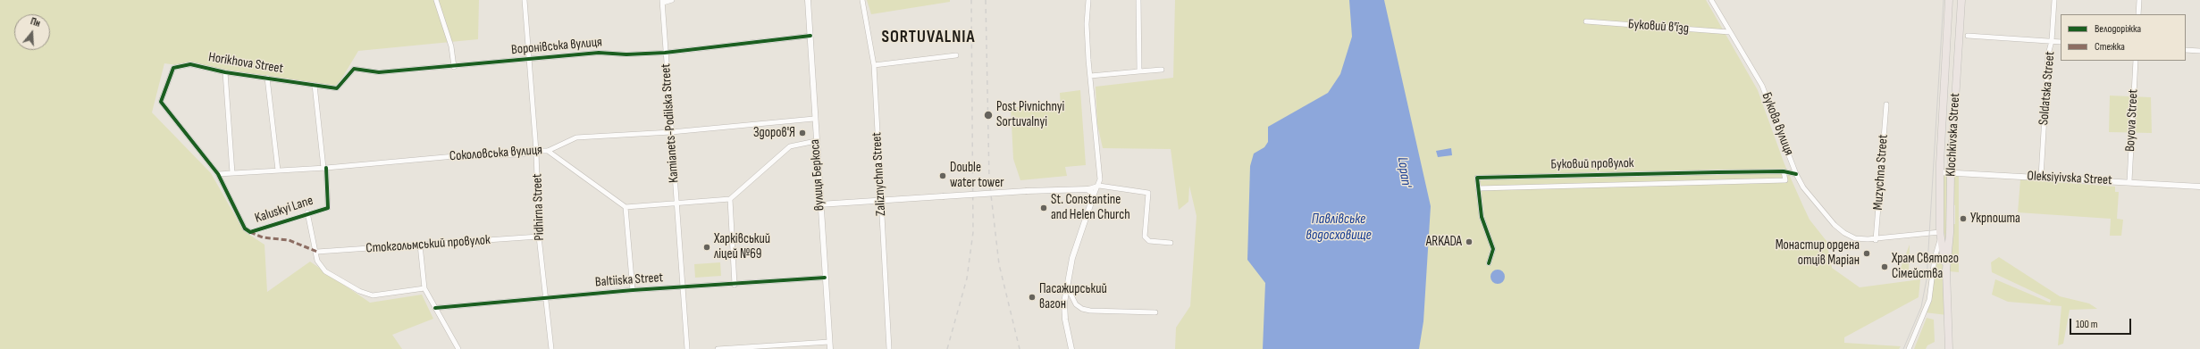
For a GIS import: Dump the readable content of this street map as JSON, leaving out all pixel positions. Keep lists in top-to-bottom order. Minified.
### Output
{"streets":{"main road":["Klochkivska Street"],"street":["Буковий в'їзд","Воронівська вулиця","Horikhova Street","Soldatska Street","Boyova Street","Kamianets-Podilska Street","Букова вулиця","Соколовська вулиця","Буковий провулок","Muzychna Street","Zaliznychna Street","вулиця Беркоса","Oleksiyivska Street","Pidhirna Street","Kaluskyi Lane","Стокгольмський провулок","Baltiiska Street"]},"crossings":[["Буковий в'їзд","Букова вулиця"],["Воронівська вулиця","Horikhova Street"],["Воронівська вулиця","Kamianets-Podilska Street"],["Воронівська вулиця","вулиця Беркоса"],["Воронівська вулиця","Pidhirna Street"],["Horikhova Street","Соколовська вулиця"],["Horikhova Street","Kaluskyi Lane"],["Soldatska Street","Oleksiyivska Street"],["Boyova Street","Oleksiyivska Street"],["Kamianets-Podilska Street","Соколовська вулиця"],["Kamianets-Podilska Street","Baltiiska Street"],["Букова вулиця","Klochkivska Street"],["Букова вулиця","Буковий провулок"],["Букова вулиця","Muzychna Street"],["Klochkivska Street","Oleksiyivska Street"],["Соколовська вулиця","вулиця Беркоса"],["Соколовська вулиця","Pidhirna Street"],["Соколовська вулиця","Kaluskyi Lane"],["вулиця Беркоса","Baltiiska Street"],["Pidhirna Street","Стокгольмський провулок"],["Pidhirna Street","Baltiiska Street"]],"districts":["SORTUVALNIA"],"water":["Lopan'","Павлівське водосховище"],"places":["Post Pivnichnyi Sortuvalnyi","Здоров'Я","Double water tower","St. Constantine and Helen Church","Укрпошта","ARKADA","Харківський ліцей №69","Монастир ордена отців Маріан","Храм Святого Сімейства","Пасажирський вагон"],"legend":["Велодоріжка","Стежка"],"scale_bar":"100 m","north":"top"}
